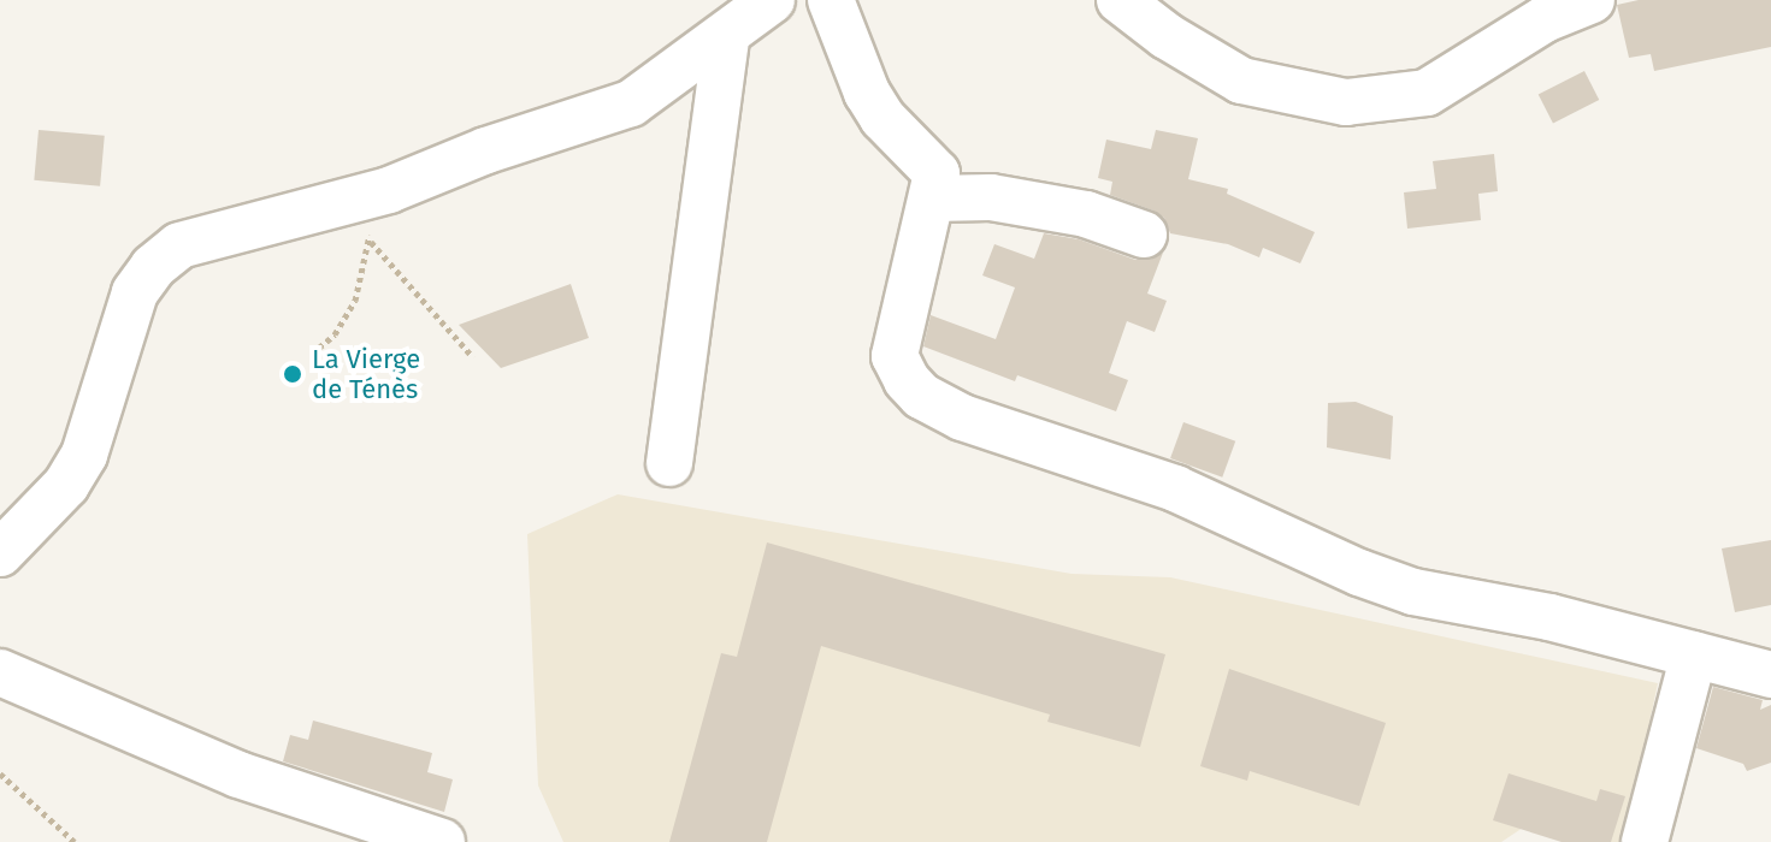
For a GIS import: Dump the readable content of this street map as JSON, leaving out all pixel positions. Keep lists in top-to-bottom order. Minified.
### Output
{"places":["La Vierge de Ténès"]}
